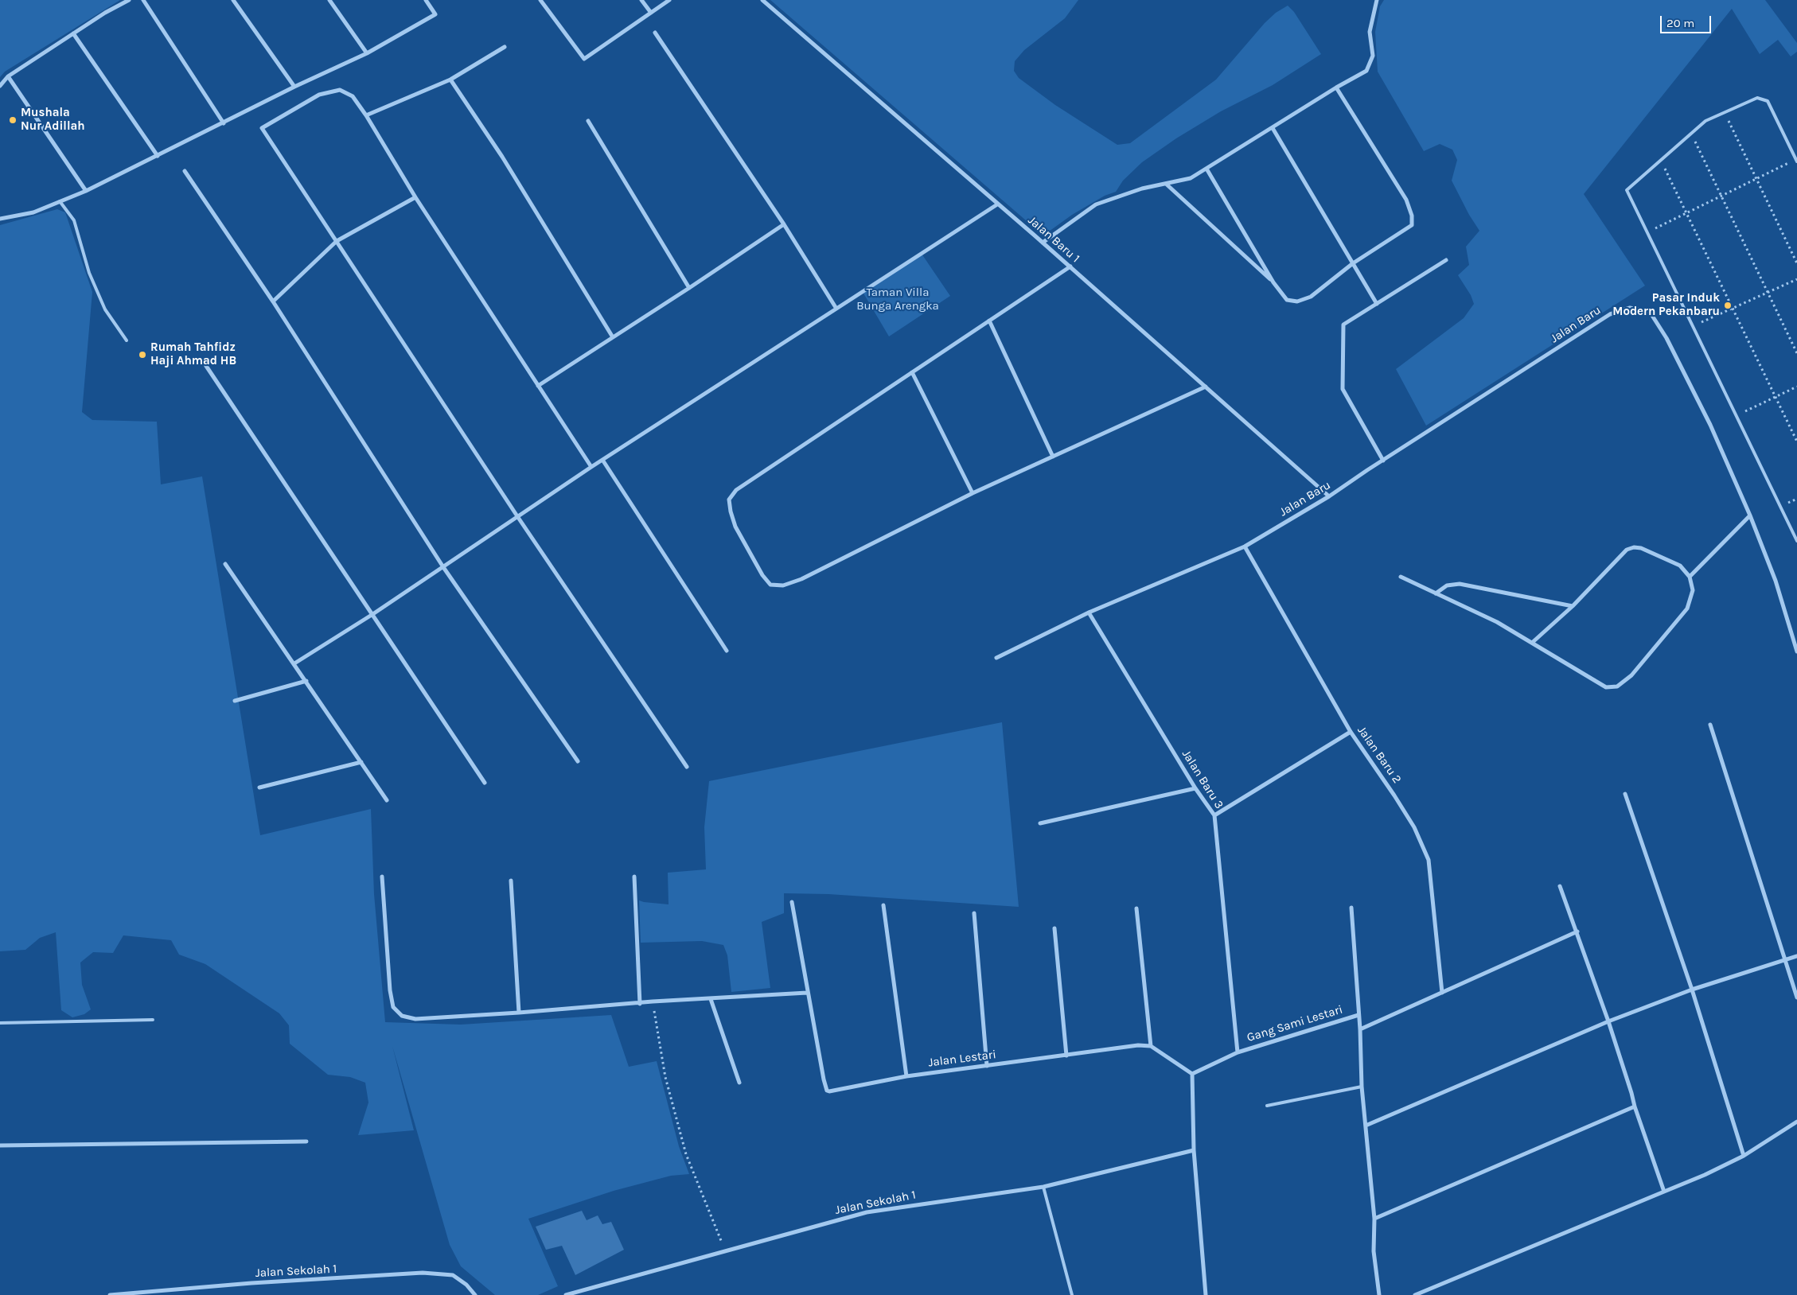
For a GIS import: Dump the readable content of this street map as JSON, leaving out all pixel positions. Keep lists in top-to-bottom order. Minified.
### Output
{"streets":{"street":["Jalan Baru 1","Jalan Baru","Jalan Baru 2","Jalan Baru 3","Gang Sami Lestari","Jalan Lestari","Jalan Sekolah 1"]},"crossings":[["Jalan Baru 1","Jalan Baru"],["Jalan Baru","Jalan Baru 2"],["Jalan Baru","Jalan Baru 3"],["Jalan Baru 3","Gang Sami Lestari"]],"parks":["Taman Villa Bunga Arengka"],"places":["Mushala Nur Adillah","Pasar Induk Modern Pekanbaru","Rumah Tahfidz Haji Ahmad HB"],"scale_bar":"20 m"}
